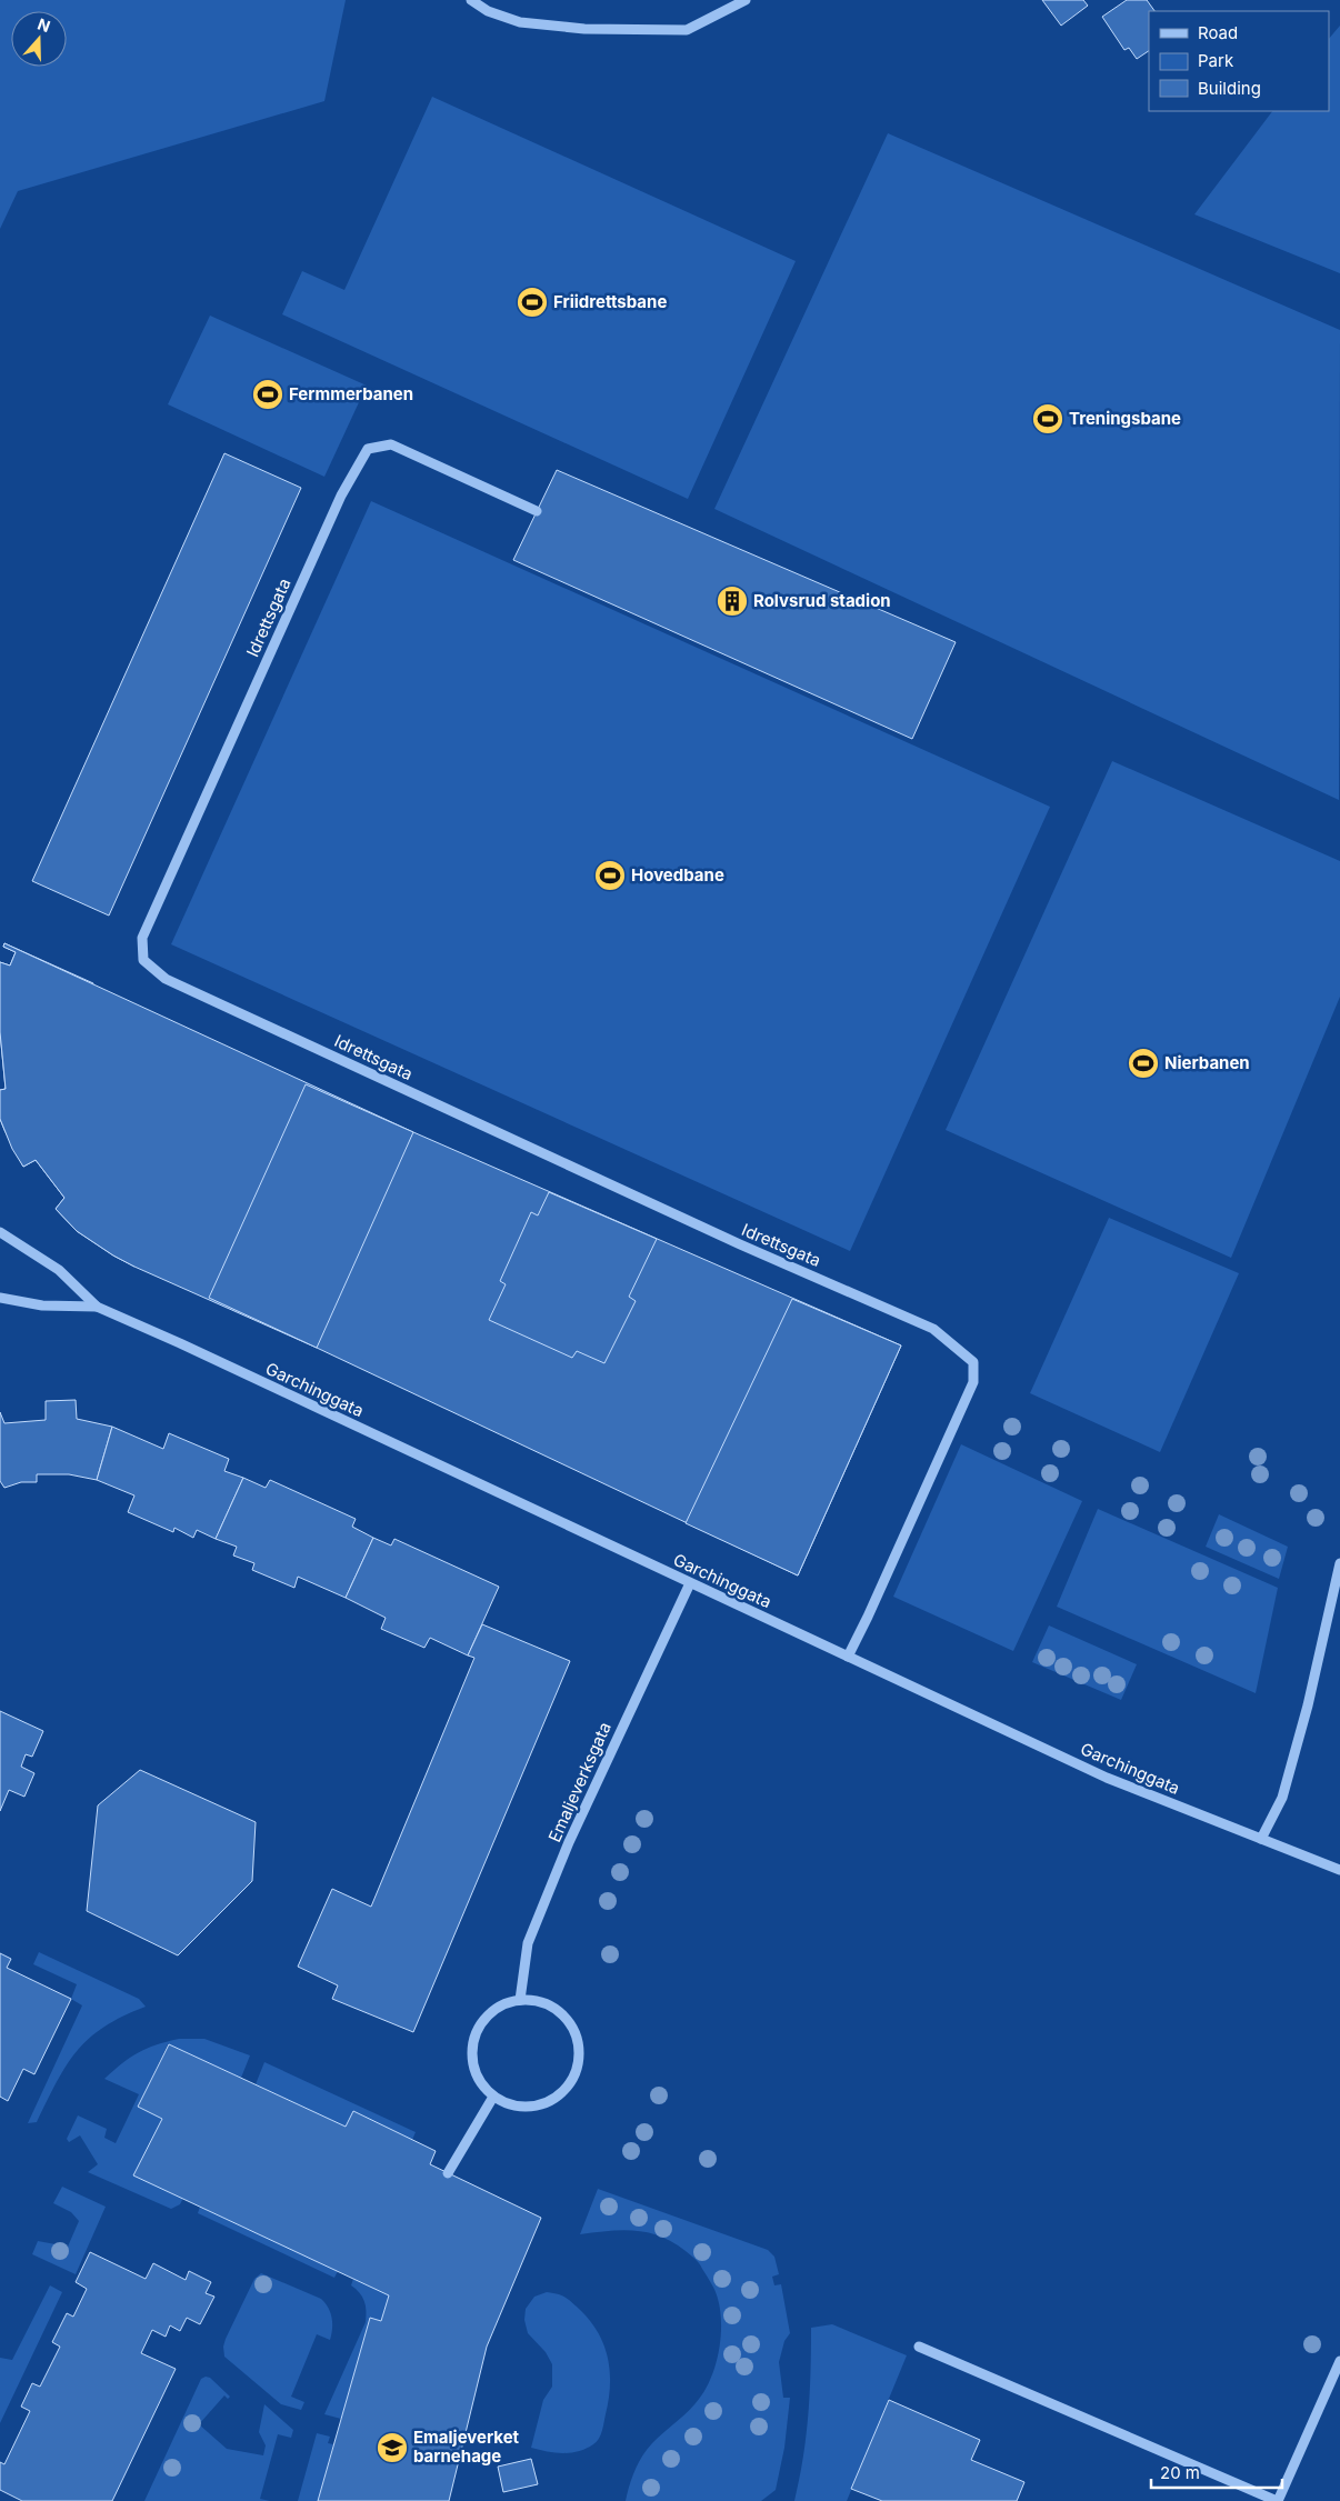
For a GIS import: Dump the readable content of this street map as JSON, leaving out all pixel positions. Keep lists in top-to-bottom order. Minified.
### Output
{"streets":{"street":["Idrettsgata","Garchinggata","Emaljeverksgata"]},"crossings":[["Idrettsgata","Garchinggata"],["Garchinggata","Emaljeverksgata"]],"places":{"sports":["Friidrettsbane","Fermmerbanen","Treningsbane","Hovedbane","Nierbanen"],"building":["Rolvsrud stadion"],"school or university":["Emaljeverket barnehage"]},"legend":["Road","Park","Building"],"scale_bar":"20 m","north":"top"}
